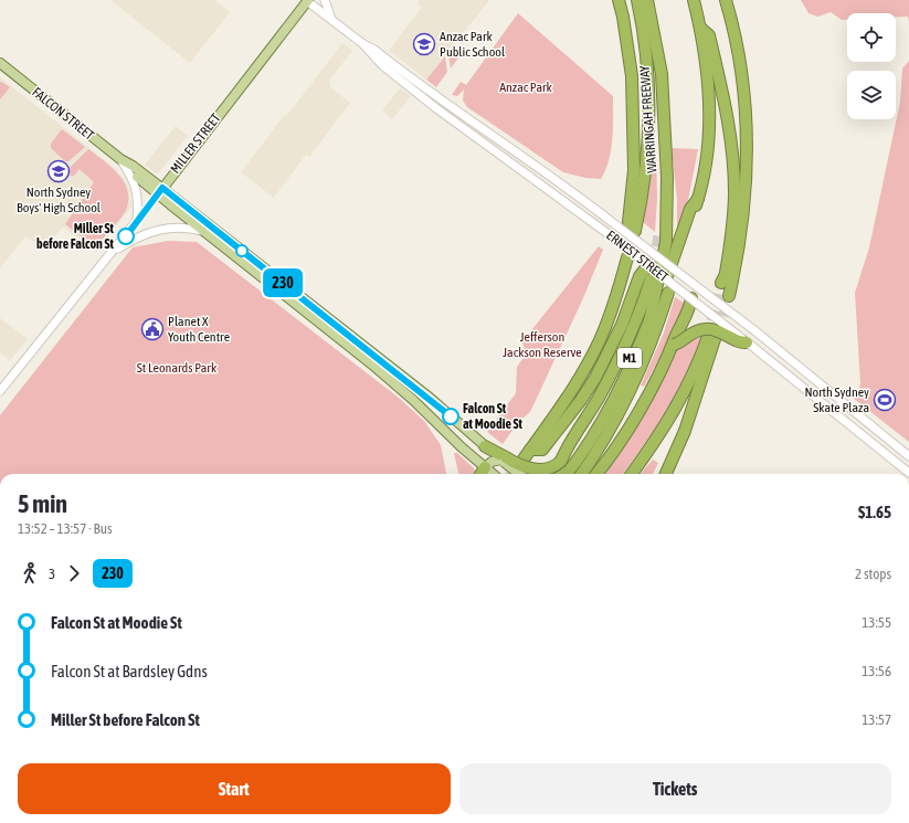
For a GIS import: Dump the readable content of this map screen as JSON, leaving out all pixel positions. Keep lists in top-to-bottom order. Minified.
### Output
{"streets":{"highway":["WARRINGAH FREEWAY","M1"],"main road":["FALCON STREET","MILLER STREET","ERNEST STREET"]},"crossings":[["FALCON STREET","MILLER STREET"],["MILLER STREET","ERNEST STREET"]],"parks":["Anzac Park","Jefferson Jackson Reserve","St Leonards Park"],"places":{"school or university":["Anzac Park Public School","North Sydney Boys' High School"],"other":["Miller St before Falcon St","Falcon St at Moodie St"],"public building":["Planet X Youth Centre"],"sports":["North Sydney Skate Plaza"]},"lines":["bus line 230"],"page":{"on_map":"230","heading":["5 min","13:52 – 13:57 · Bus","$1.65"],"legs":["3","230","2 stops"],"list":[{"name":"Falcon St at Moodie St","value":"13:55"},{"name":"Falcon St at Bardsley Gdns","value":"13:56"},{"name":"Miller St before Falcon St","value":"13:57"}],"buttons":["Start","Tickets"]}}
